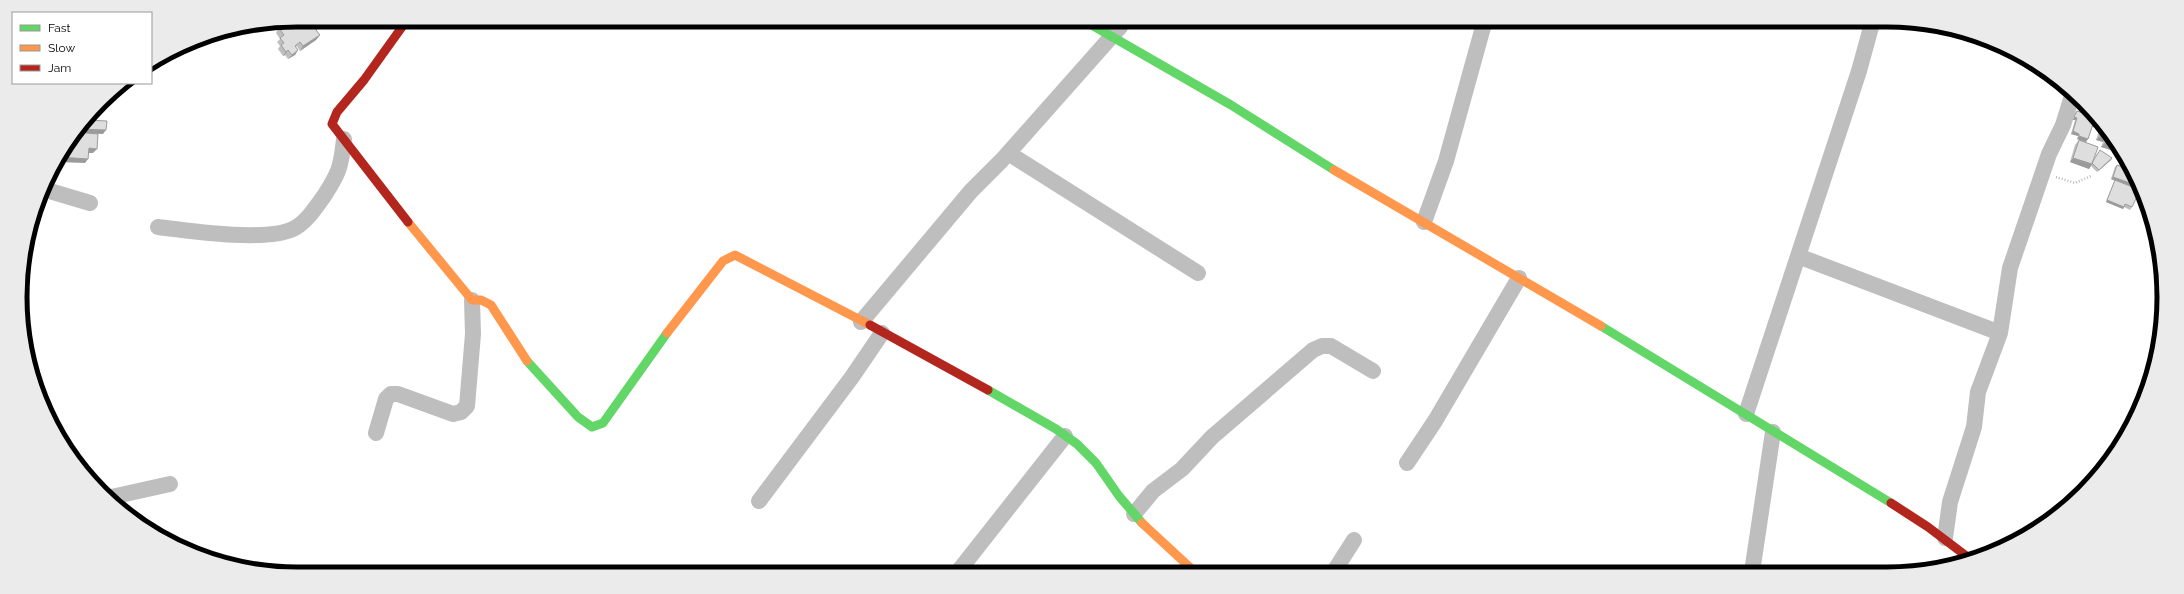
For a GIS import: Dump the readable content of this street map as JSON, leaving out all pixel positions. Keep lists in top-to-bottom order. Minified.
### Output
{"legend":["Fast","Slow","Jam"]}
